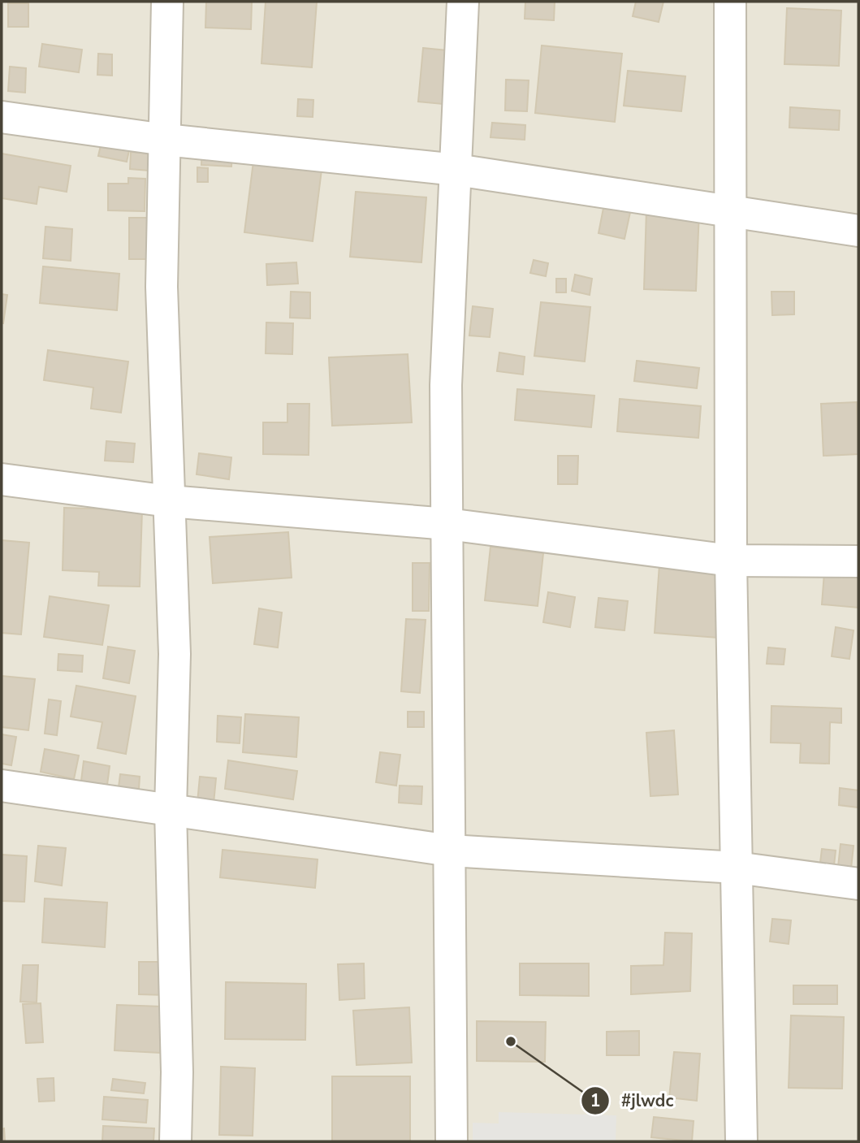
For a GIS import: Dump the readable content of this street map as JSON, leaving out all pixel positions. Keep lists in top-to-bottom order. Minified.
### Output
{"places":["#jlwdc"]}
